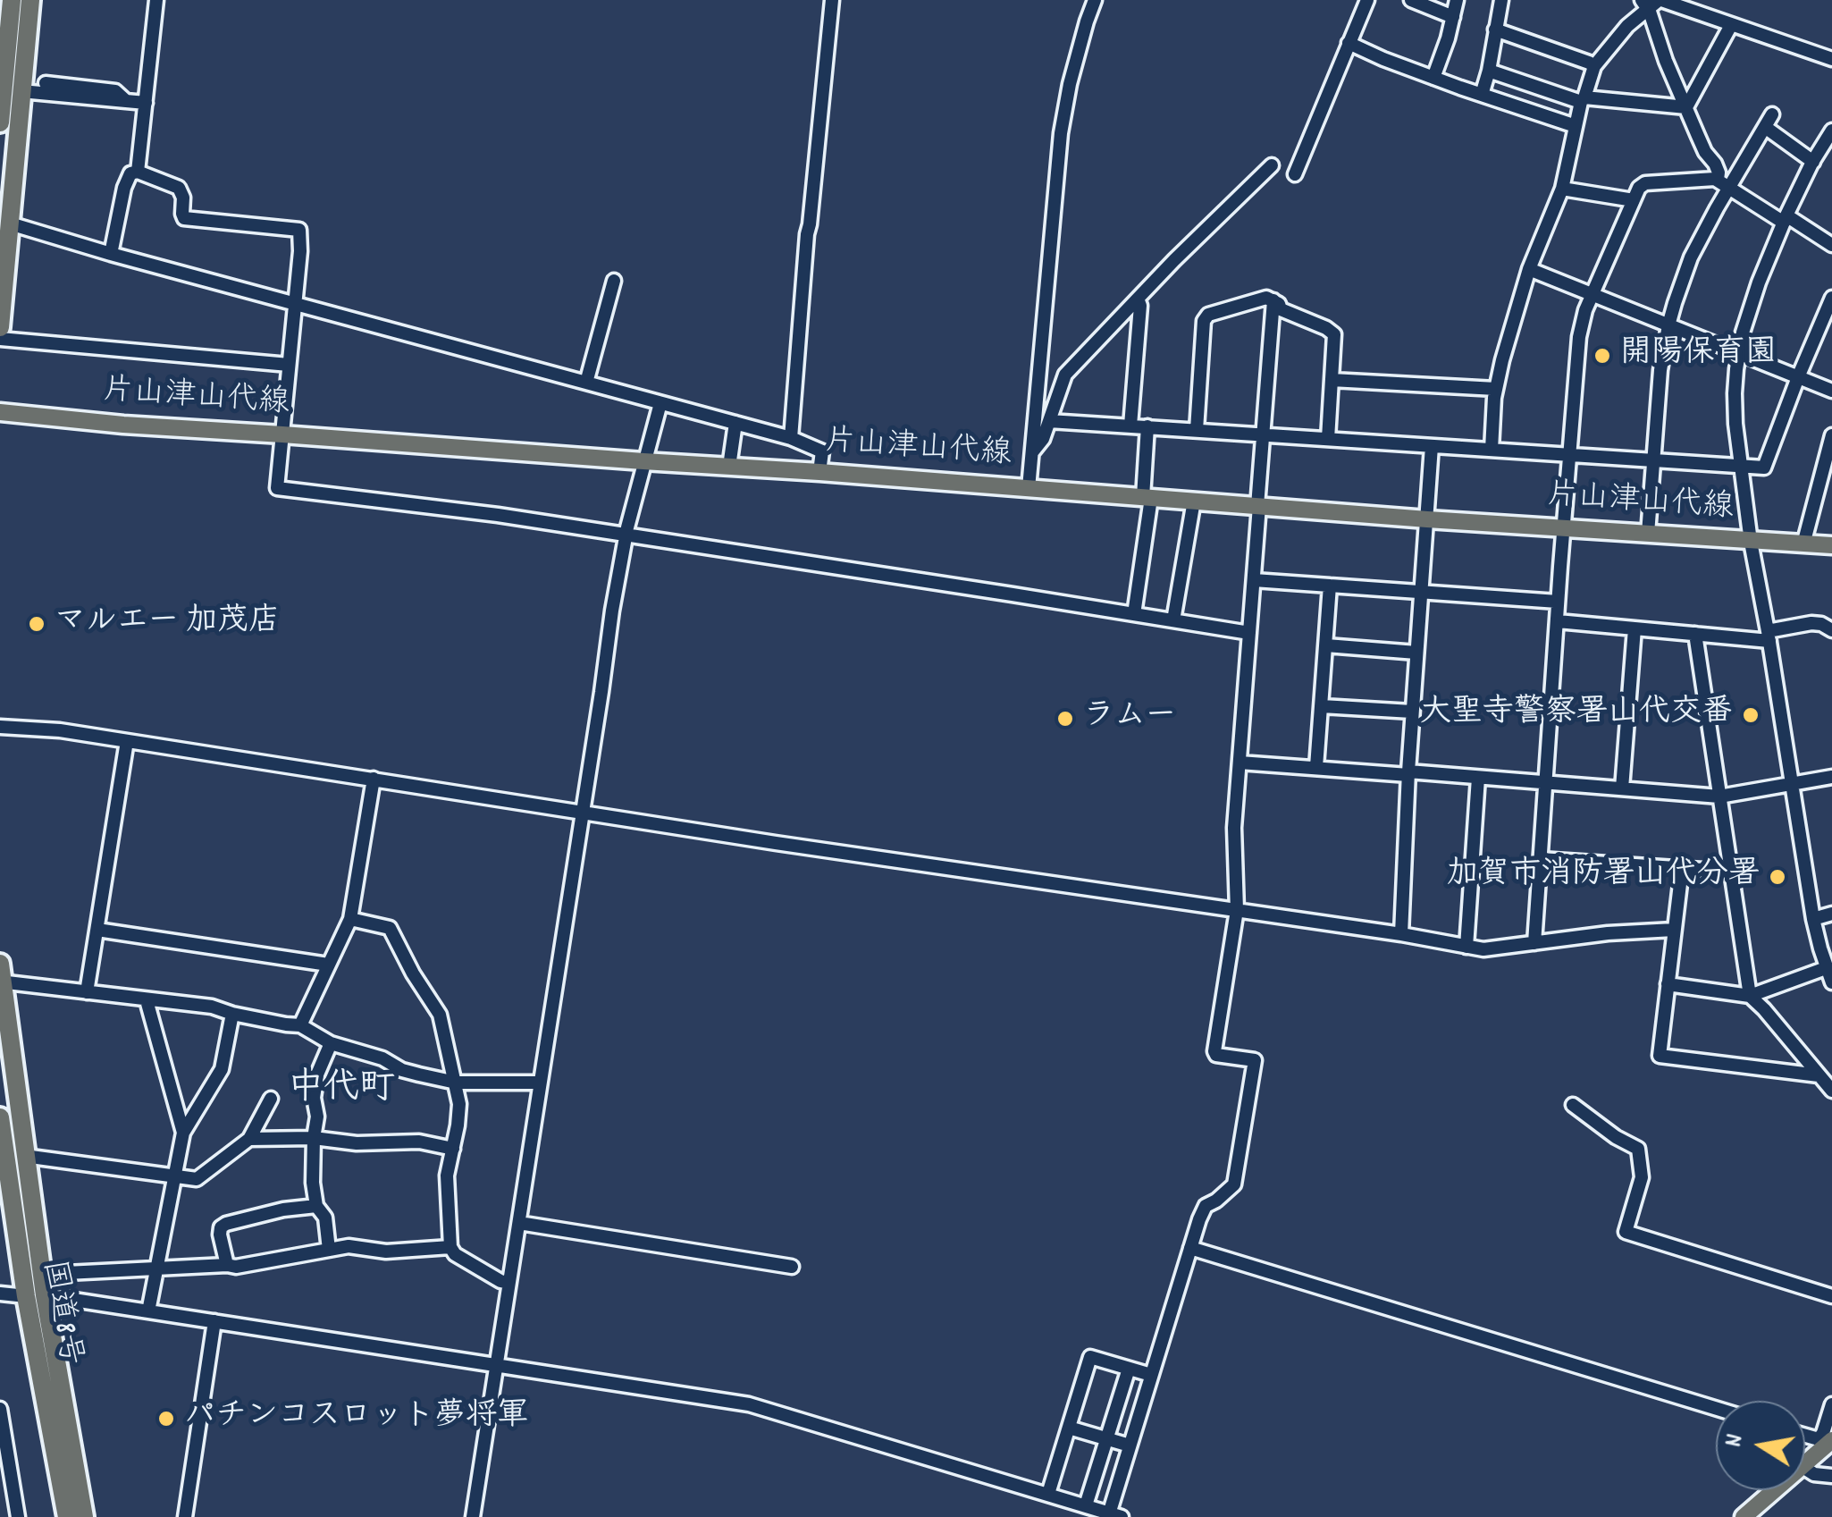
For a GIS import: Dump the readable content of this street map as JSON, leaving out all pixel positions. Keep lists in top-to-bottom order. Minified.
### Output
{"streets":{"highway":["国道8号"],"main road":["片山津山代線"]},"districts":["中代町"],"places":["開陽保育園","マルエー 加茂店","大聖寺警察署山代交番","ラムー","加賀市消防署山代分署","パチンコスロット夢将軍"],"north":"left"}
